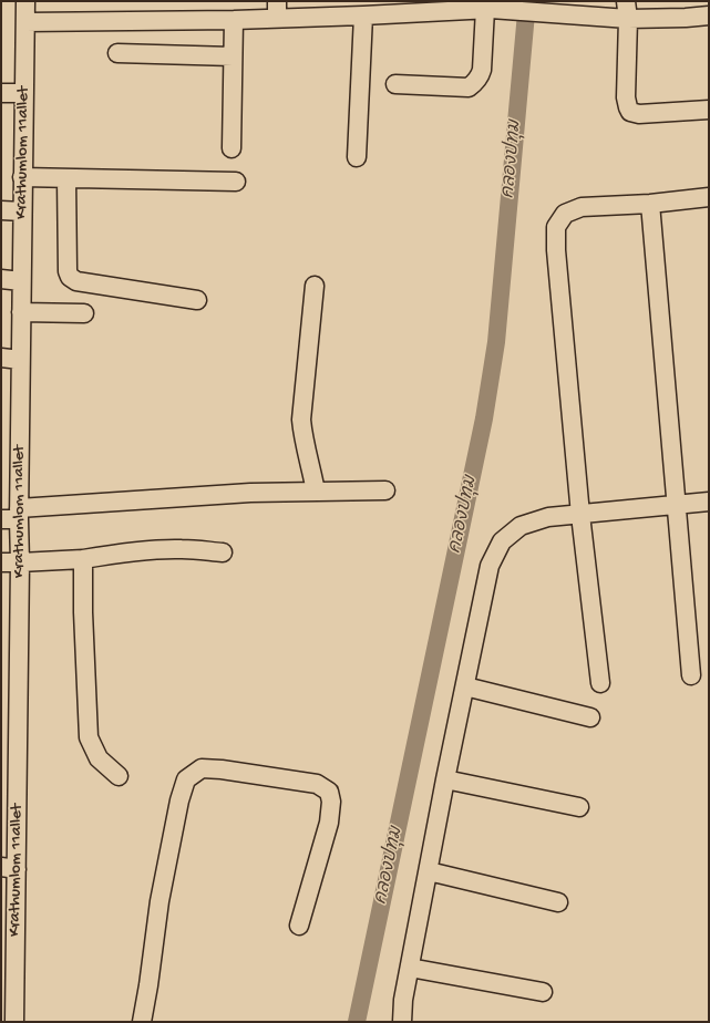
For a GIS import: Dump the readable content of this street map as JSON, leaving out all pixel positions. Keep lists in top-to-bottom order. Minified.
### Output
{"streets":{"street":["Krathumlom 11allet"]},"water":["คลองปทุม"]}
